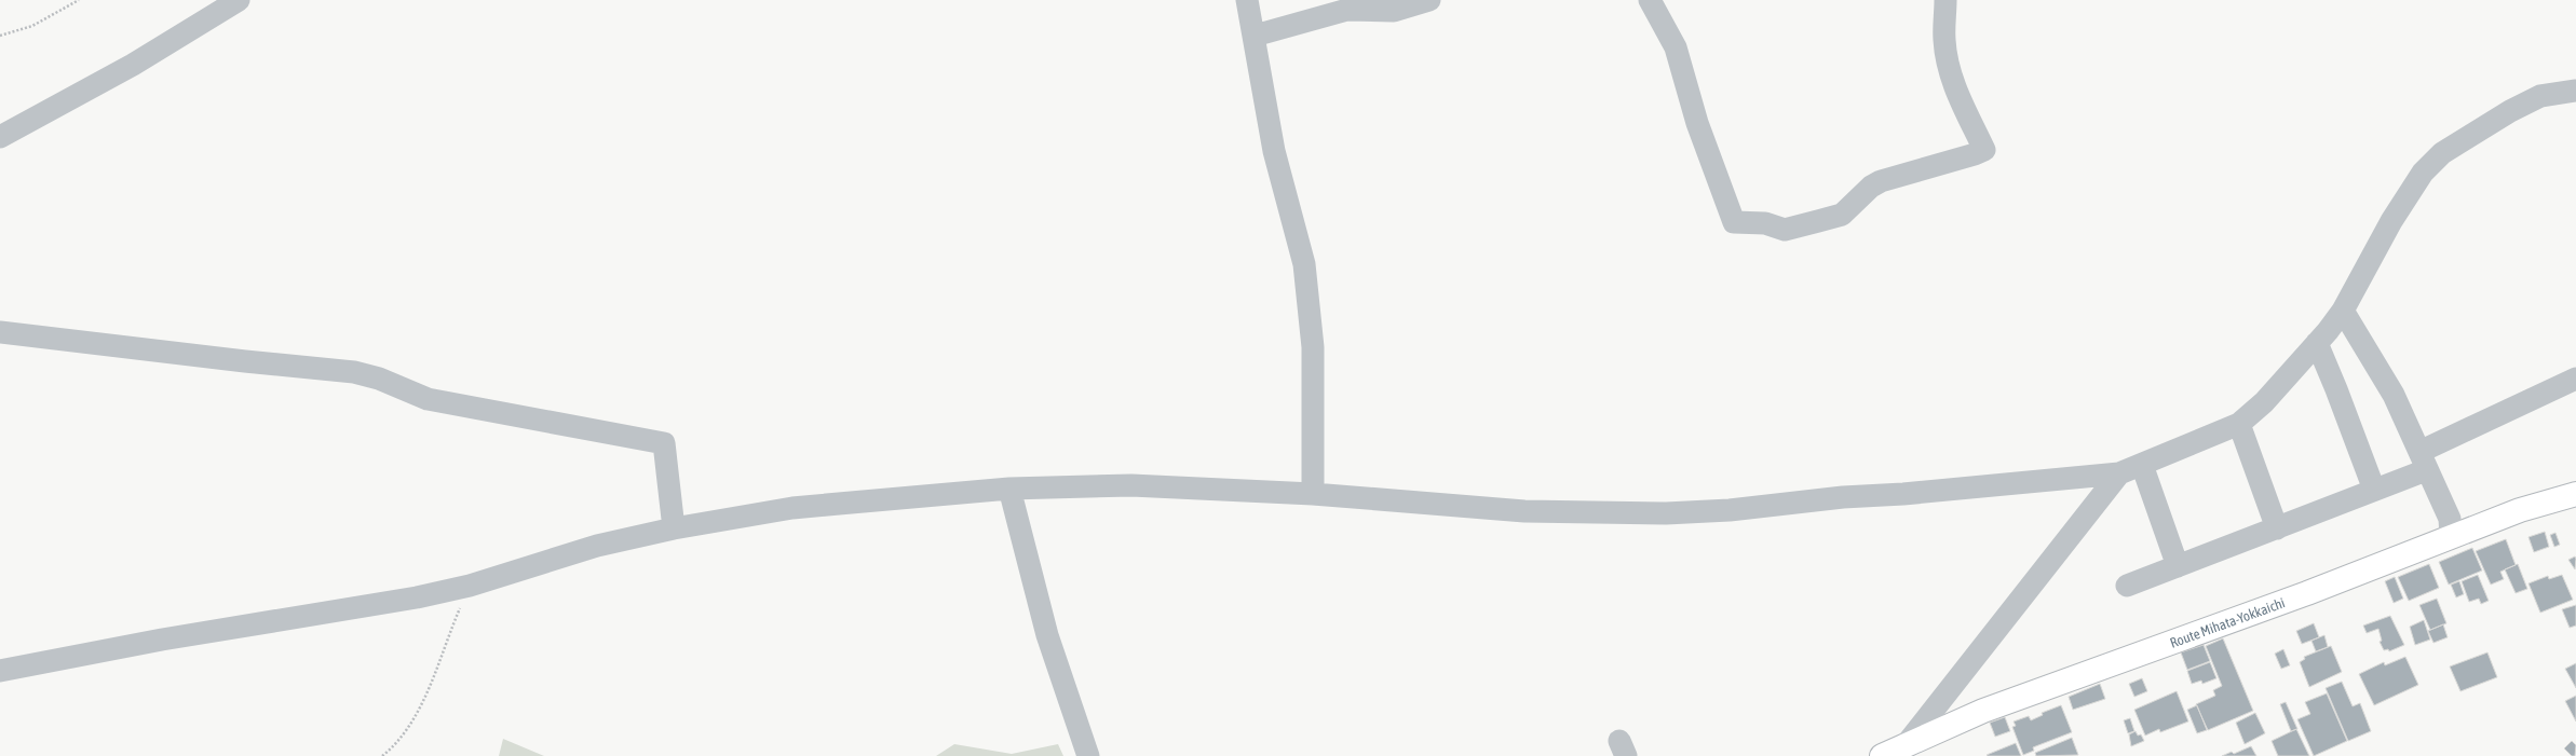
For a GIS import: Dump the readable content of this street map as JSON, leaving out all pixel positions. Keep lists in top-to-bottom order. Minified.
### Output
{"streets":{"main road":["Route Mihata-Yokkaichi"]}}
